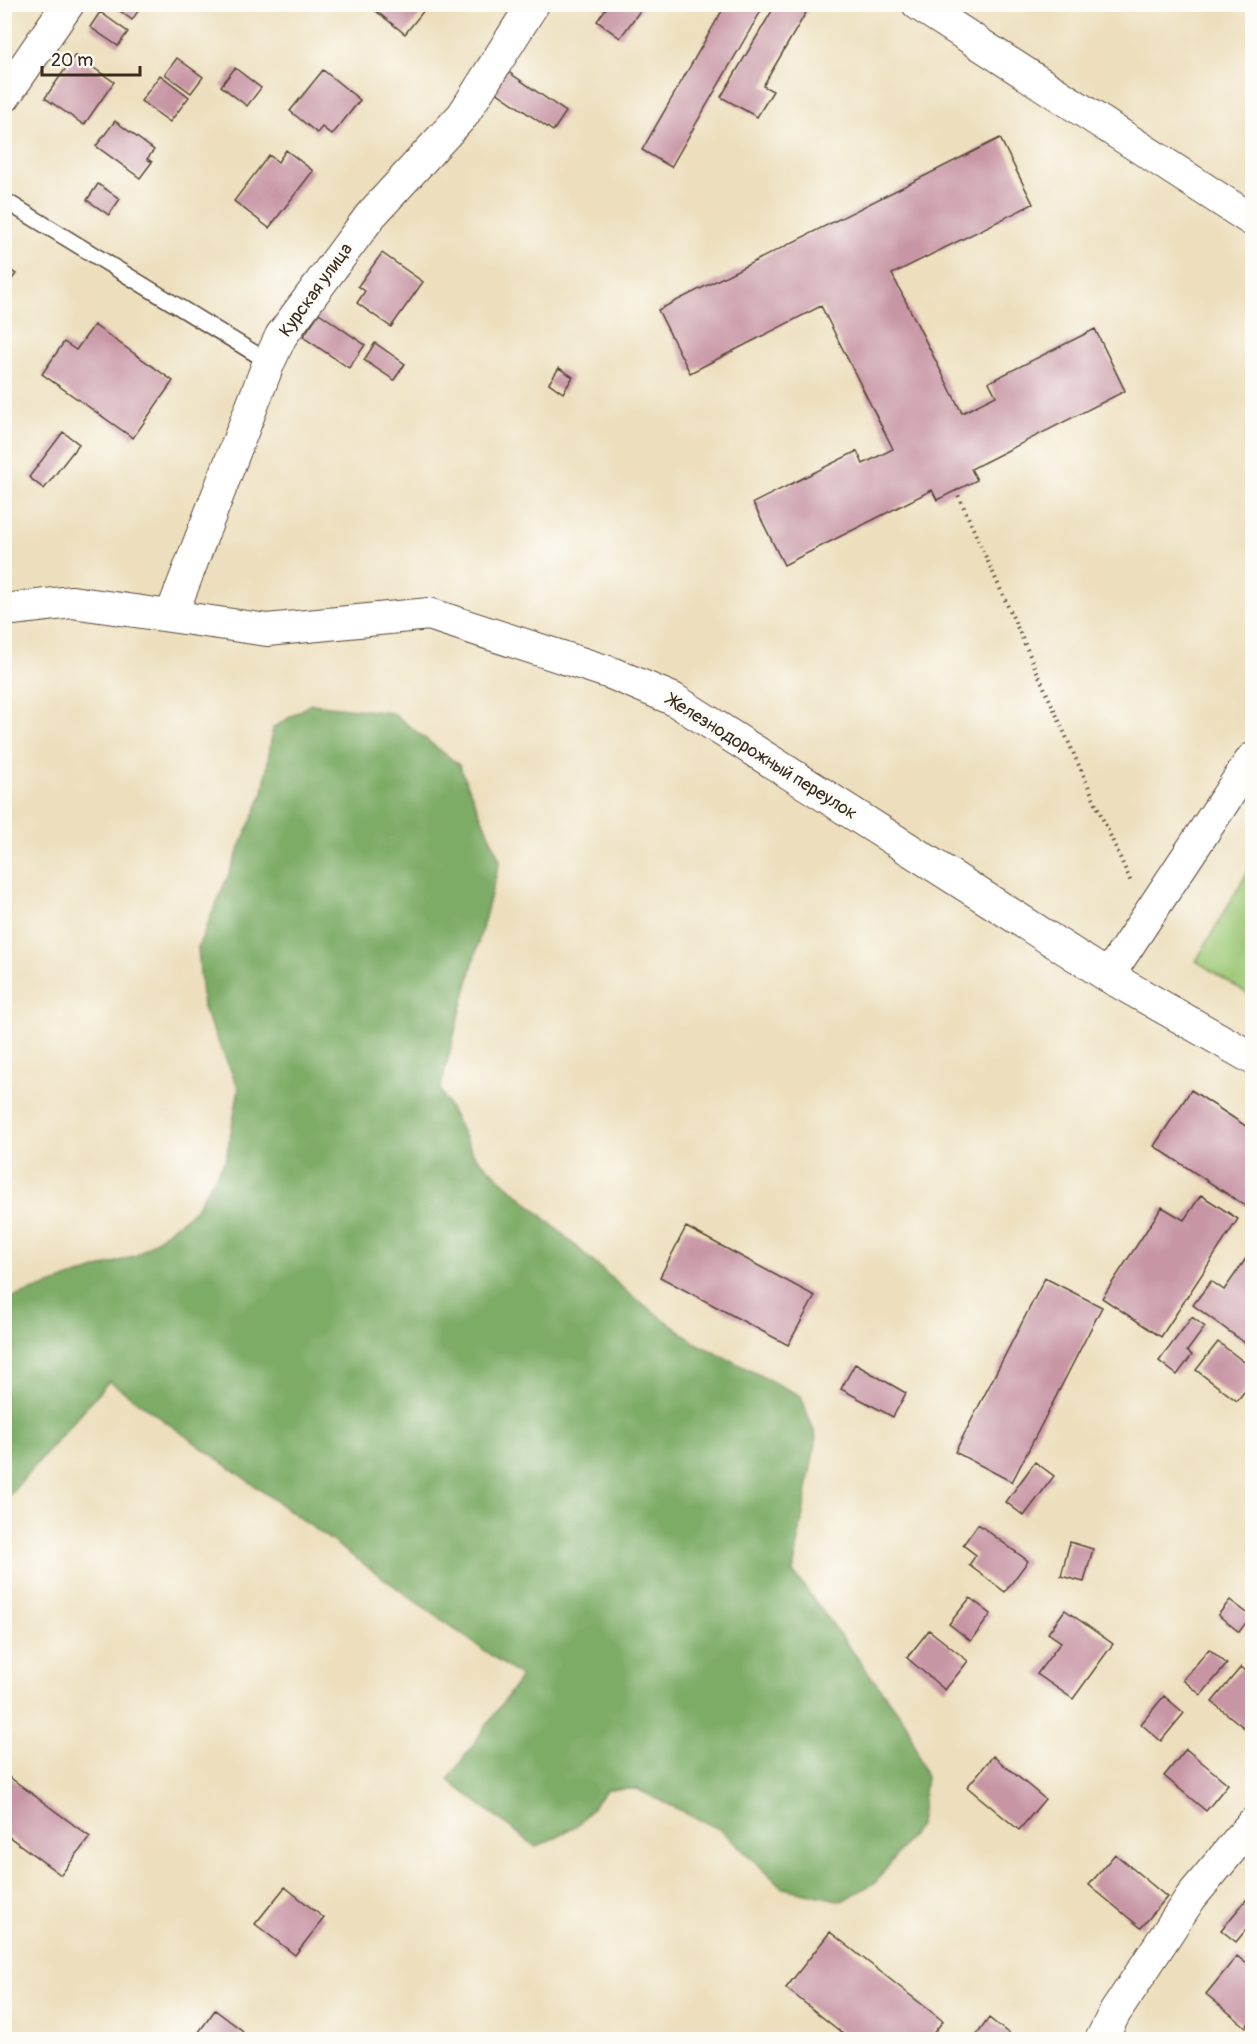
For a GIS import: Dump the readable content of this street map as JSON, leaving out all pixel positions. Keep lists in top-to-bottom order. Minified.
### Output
{"streets":{"street":["Курская улица","Железнодорожный переулок"]},"crossings":[["Курская улица","Железнодорожный переулок"]],"scale_bar":"20 m"}
